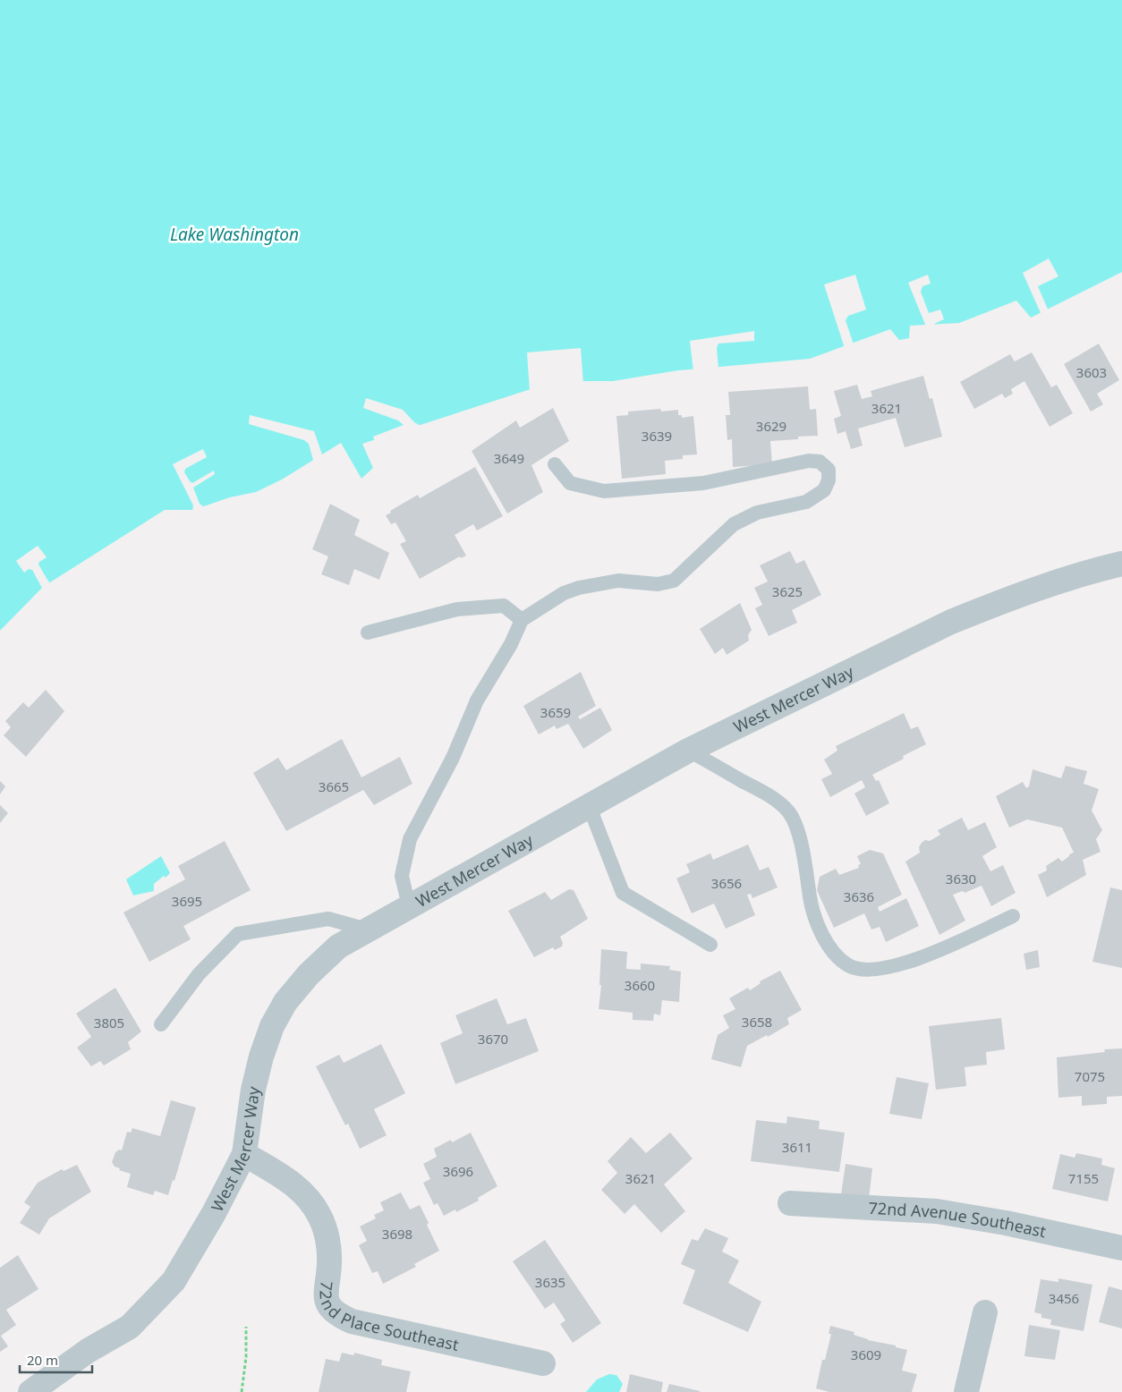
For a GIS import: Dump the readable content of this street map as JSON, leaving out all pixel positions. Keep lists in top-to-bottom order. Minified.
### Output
{"streets":{"street":["West Mercer Way","72nd Avenue Southeast","72nd Place Southeast"]},"crossings":[["West Mercer Way","72nd Place Southeast"]],"water":["Lake Washington"],"house_numbers":["3603","3621","3629","3639","3649","3625","3659","3665","3630","3656","3636","3695","3660","3658","3805","3670","7075","3611","3696","3621","7155","3698","3635","3456","3609"],"scale_bar":"20 m"}
